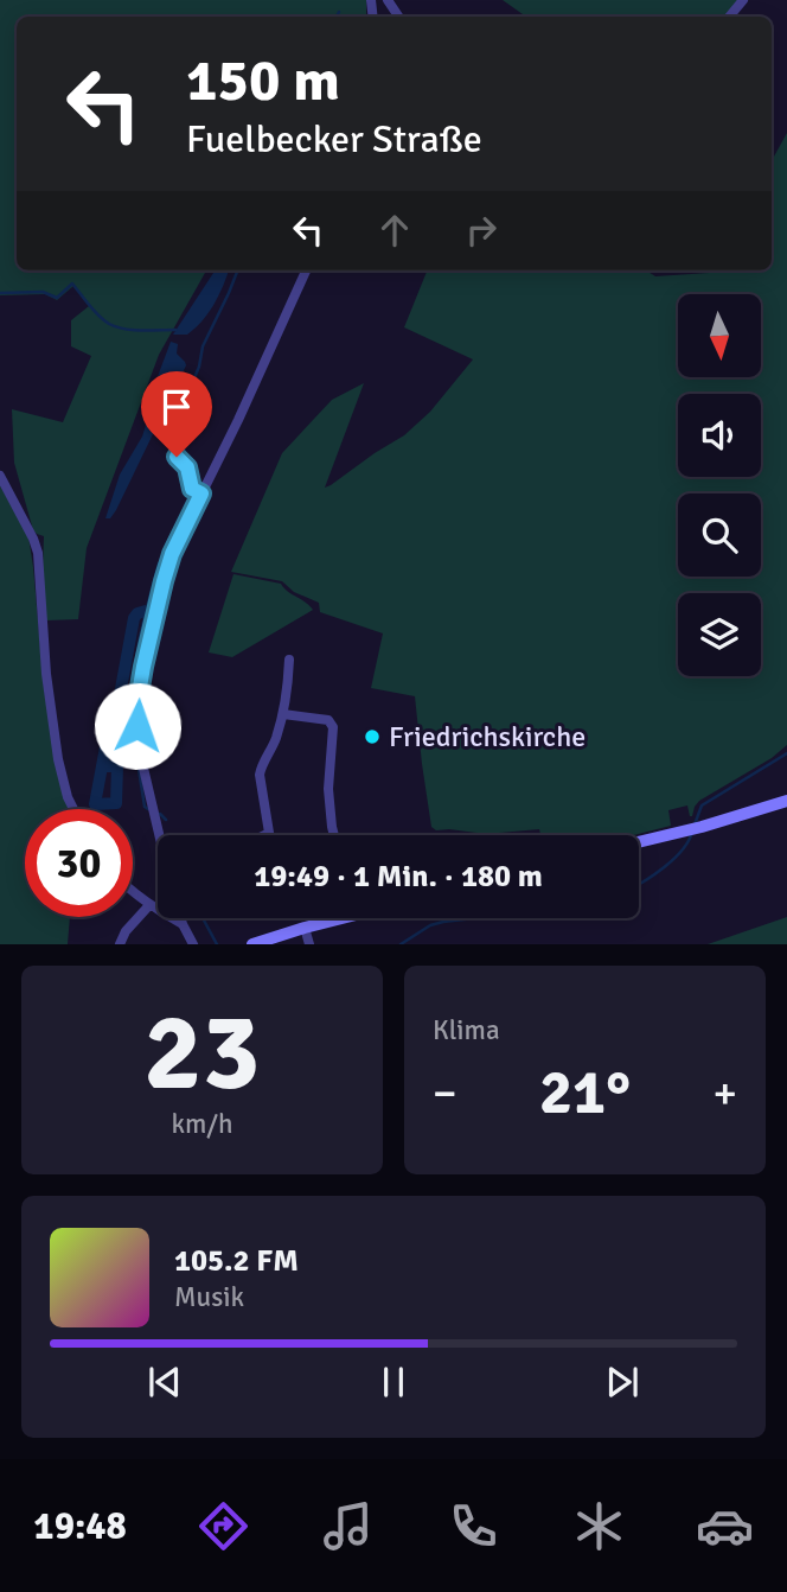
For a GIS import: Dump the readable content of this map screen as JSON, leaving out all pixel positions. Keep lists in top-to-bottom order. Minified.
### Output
{"places":["Friedrichskirche"],"north":"bottom","page":{"turn":["150 m","Fuelbecker Straße"],"limit":"30","trip":"19:49 · 1 Min. · 180 m","tile":[["23","km/h"],"Klima"],"heat":["−","21°","+"],"song":["105.2 FM","Musik"],"tabs":"19:48"}}
